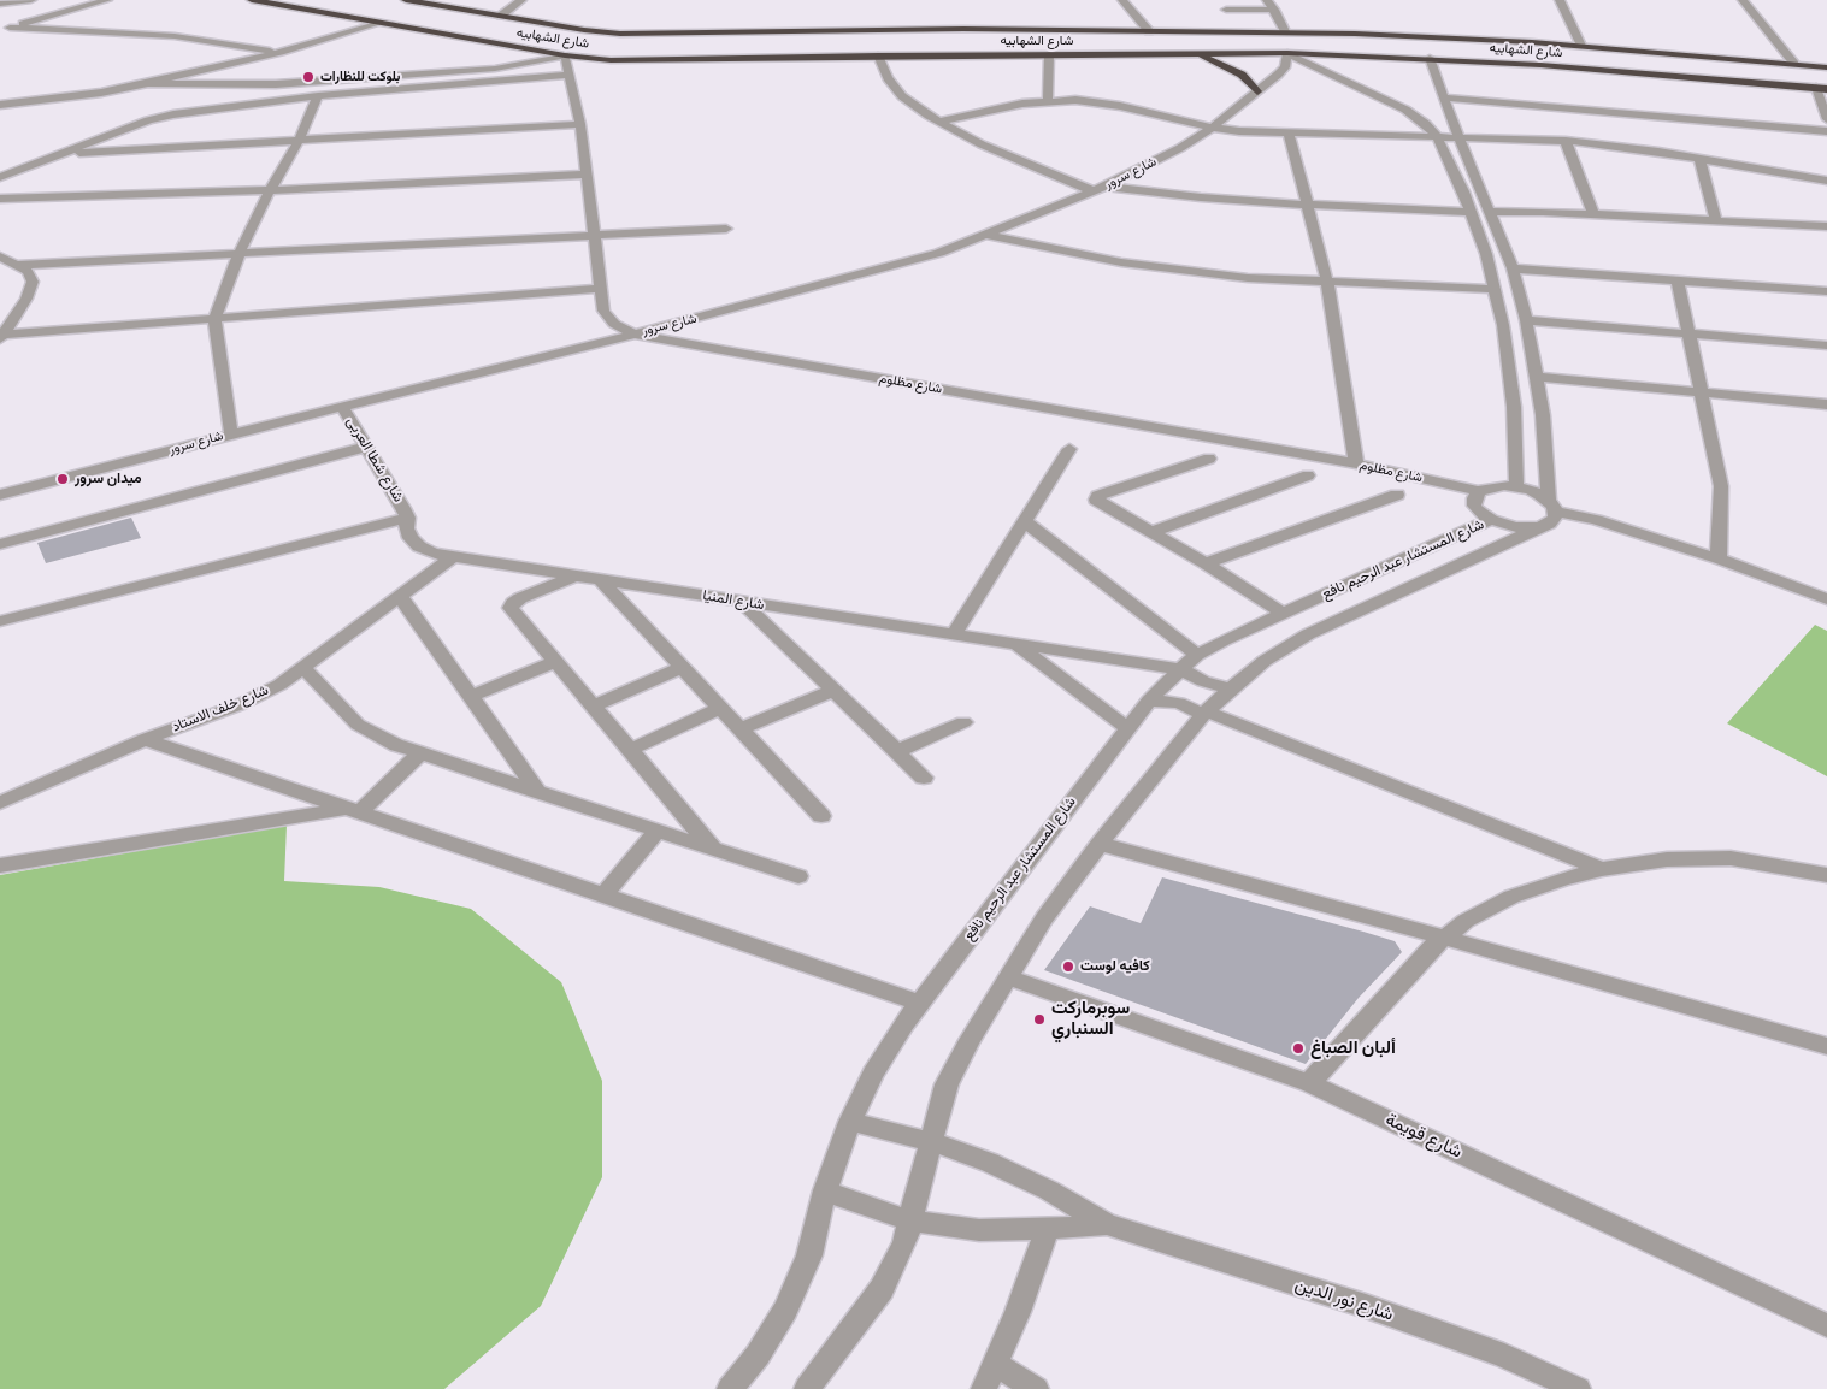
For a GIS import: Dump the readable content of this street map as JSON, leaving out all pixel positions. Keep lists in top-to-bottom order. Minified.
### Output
{"streets":{"highway":["شارع الشهابيه"],"street":["شارع سرور","شارع مظلوم","شارع شطا العربى","شارع المستشار عبد الرحيم نافع","شارع المنيا","شارع خلف الاستاد","شارع قويمة","شارع نور الدين"]},"crossings":[["شارع الشهابيه","شارع سرور"],["شارع الشهابيه","شارع مظلوم"],["شارع سرور","شارع مظلوم"],["شارع سرور","شارع شطا العربى"],["شارع شطا العربى","شارع المنيا"],["شارع شطا العربى","شارع خلف الاستاد"],["شارع المستشار عبد الرحيم نافع","شارع المنيا"],["شارع المستشار عبد الرحيم نافع","شارع قويمة"],["شارع المستشار عبد الرحيم نافع","شارع نور الدين"],["شارع المنيا","شارع خلف الاستاد"]],"places":["بلوكت للنظارات","ميدان سرور","كافيه لوست","سوبرماركت السنباري","ألبان الصباغ"]}
